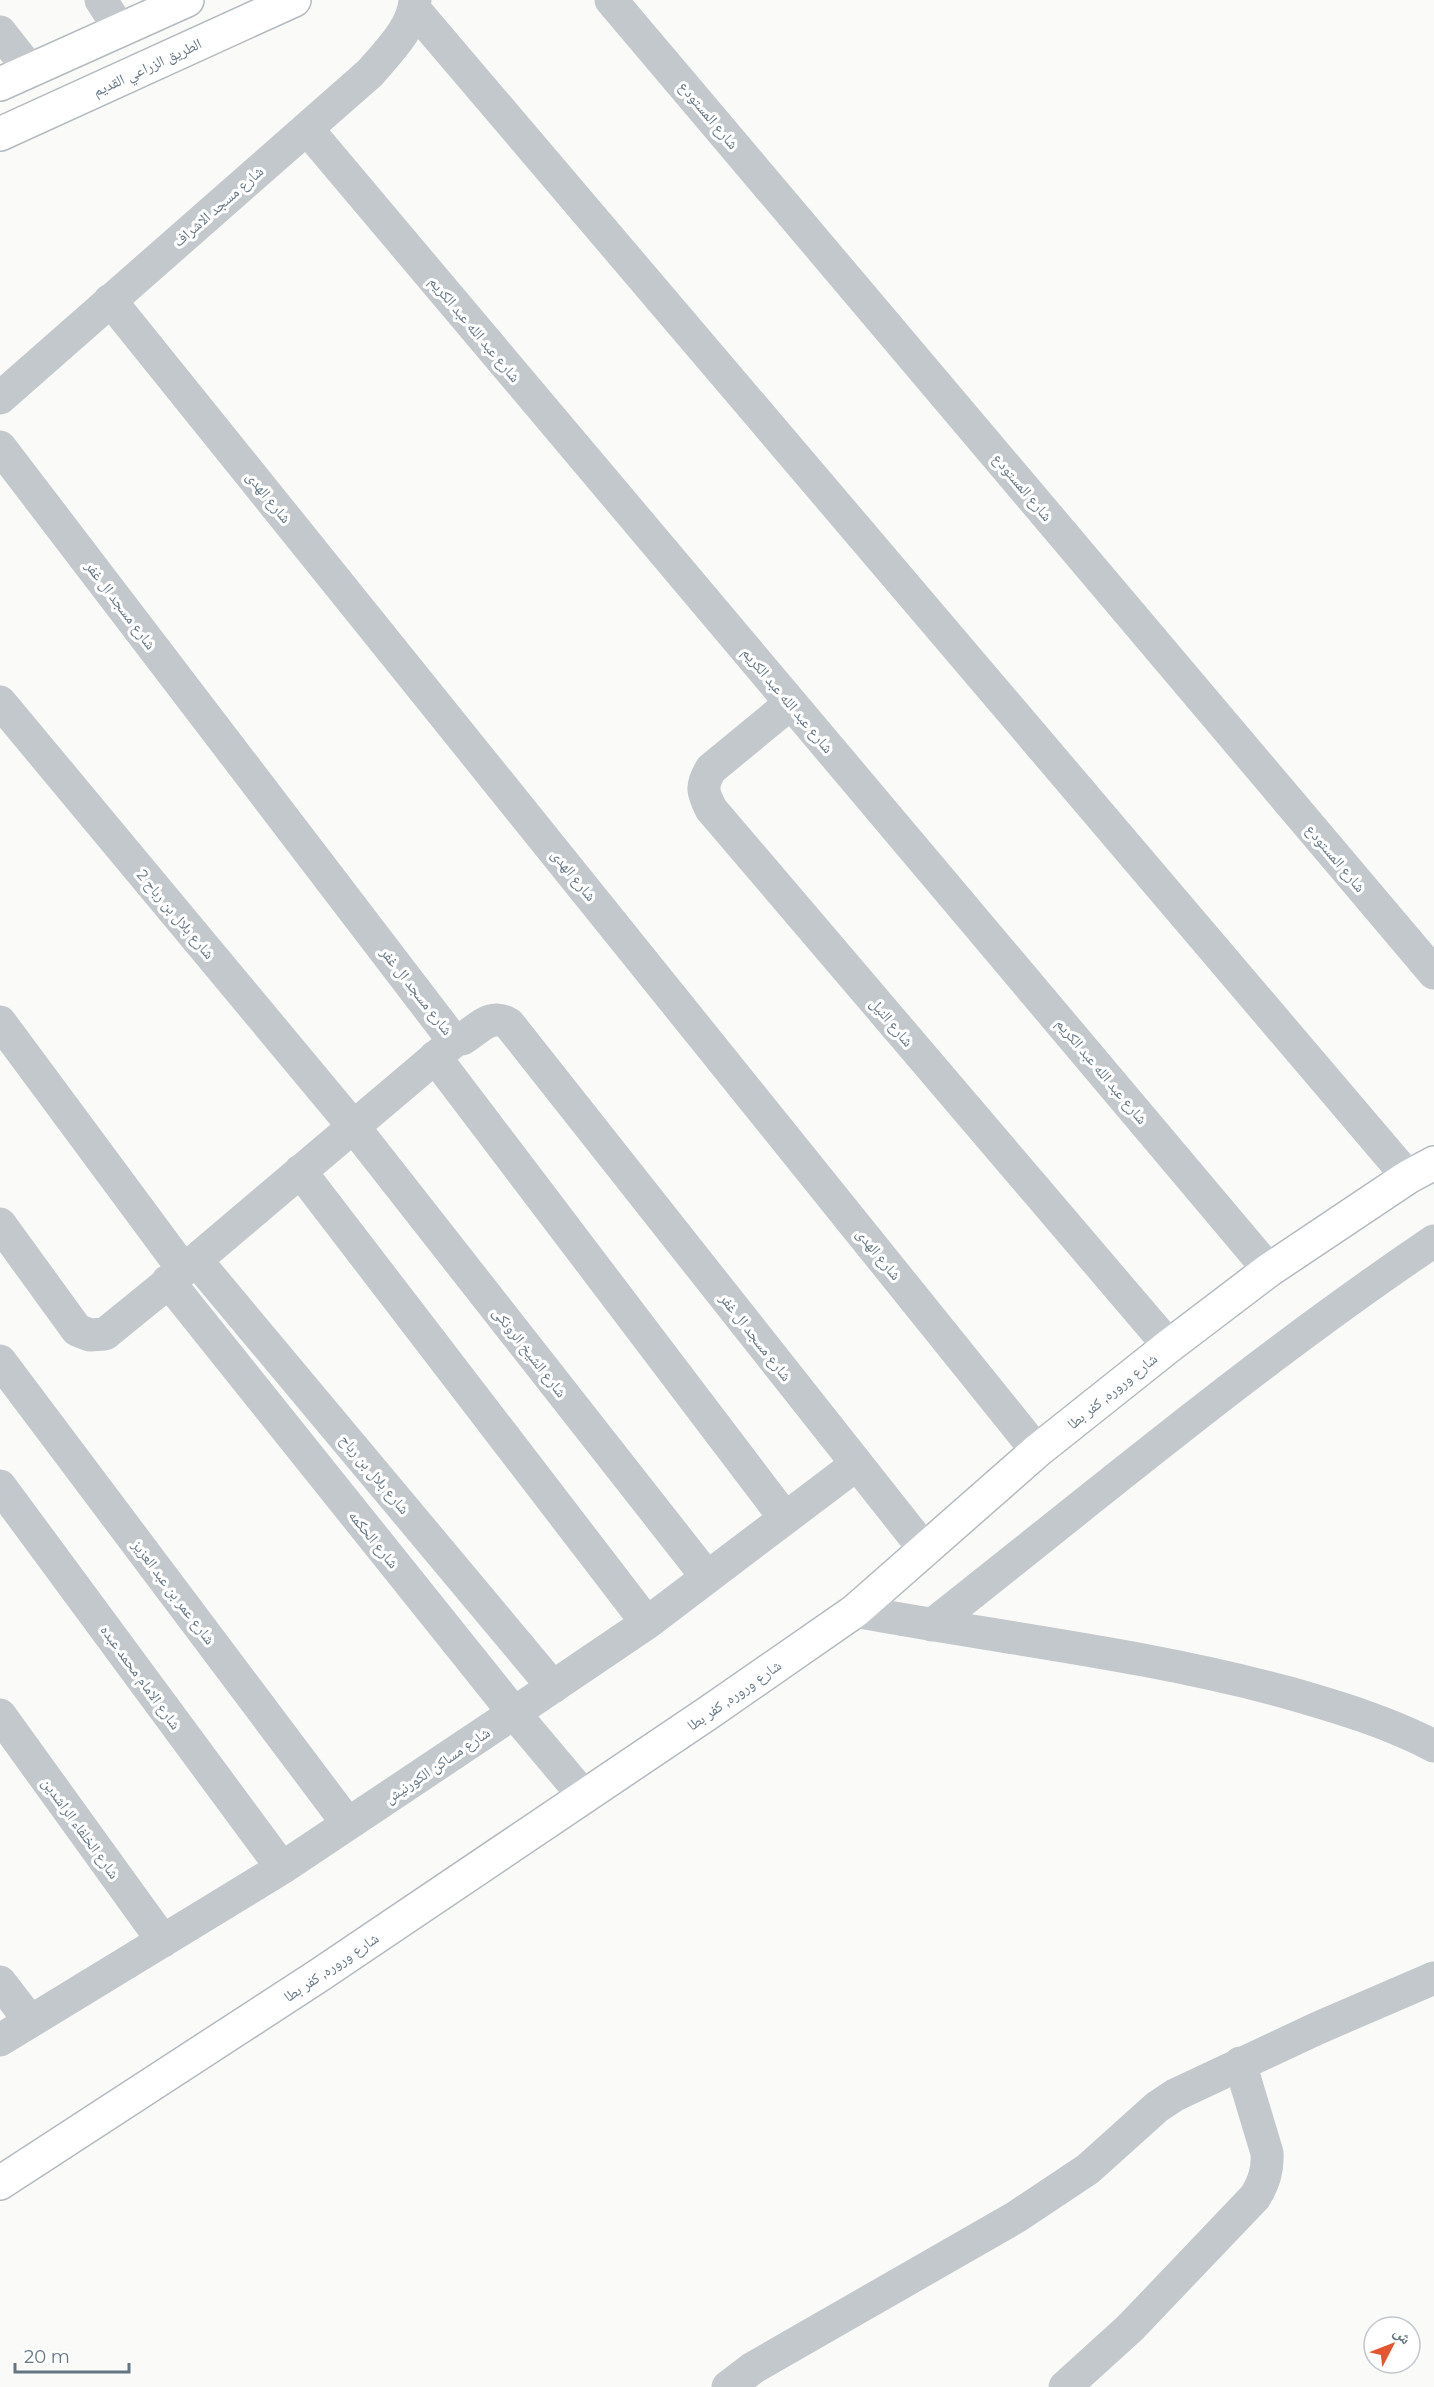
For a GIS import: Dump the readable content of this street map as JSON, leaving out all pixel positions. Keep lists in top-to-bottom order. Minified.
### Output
{"streets":{"street":["الطريق الزراعي القديم","شارع المستودع","شارع مسجد الاشراف","شارع عبد الله عبد الكريم","شارع الهدى","شارع مسجد ال غفر","شارع بلال بن رباح 2","شارع النيل","شارع الشيخ الرونكى","شارع وروره, كفر بطا","شارع بلال بن رباح","شارع الحكمه","شارع عمر بن عبد العزيز","شارع الامام محمد عبده","شارع مساكن الكورنيش","شارع الخلفاء الراشدين"]},"crossings":[["شارع مسجد الاشراف","شارع عبد الله عبد الكريم"],["شارع مسجد الاشراف","شارع الهدى"],["شارع عبد الله عبد الكريم","شارع النيل"],["شارع عبد الله عبد الكريم","شارع وروره, كفر بطا"],["شارع الهدى","شارع وروره, كفر بطا"],["شارع مسجد ال غفر","شارع وروره, كفر بطا"],["شارع مسجد ال غفر","شارع مساكن الكورنيش"],["شارع بلال بن رباح 2","شارع الشيخ الرونكى"],["شارع النيل","شارع وروره, كفر بطا"],["شارع الشيخ الرونكى","شارع مساكن الكورنيش"],["شارع وروره, كفر بطا","شارع الحكمه"],["شارع بلال بن رباح","شارع الحكمه"],["شارع بلال بن رباح","شارع مساكن الكورنيش"],["شارع الحكمه","شارع مساكن الكورنيش"],["شارع عمر بن عبد العزيز","شارع مساكن الكورنيش"],["شارع الامام محمد عبده","شارع مساكن الكورنيش"],["شارع مساكن الكورنيش","شارع الخلفاء الراشدين"]],"scale_bar":"20 m","north":"top right"}
